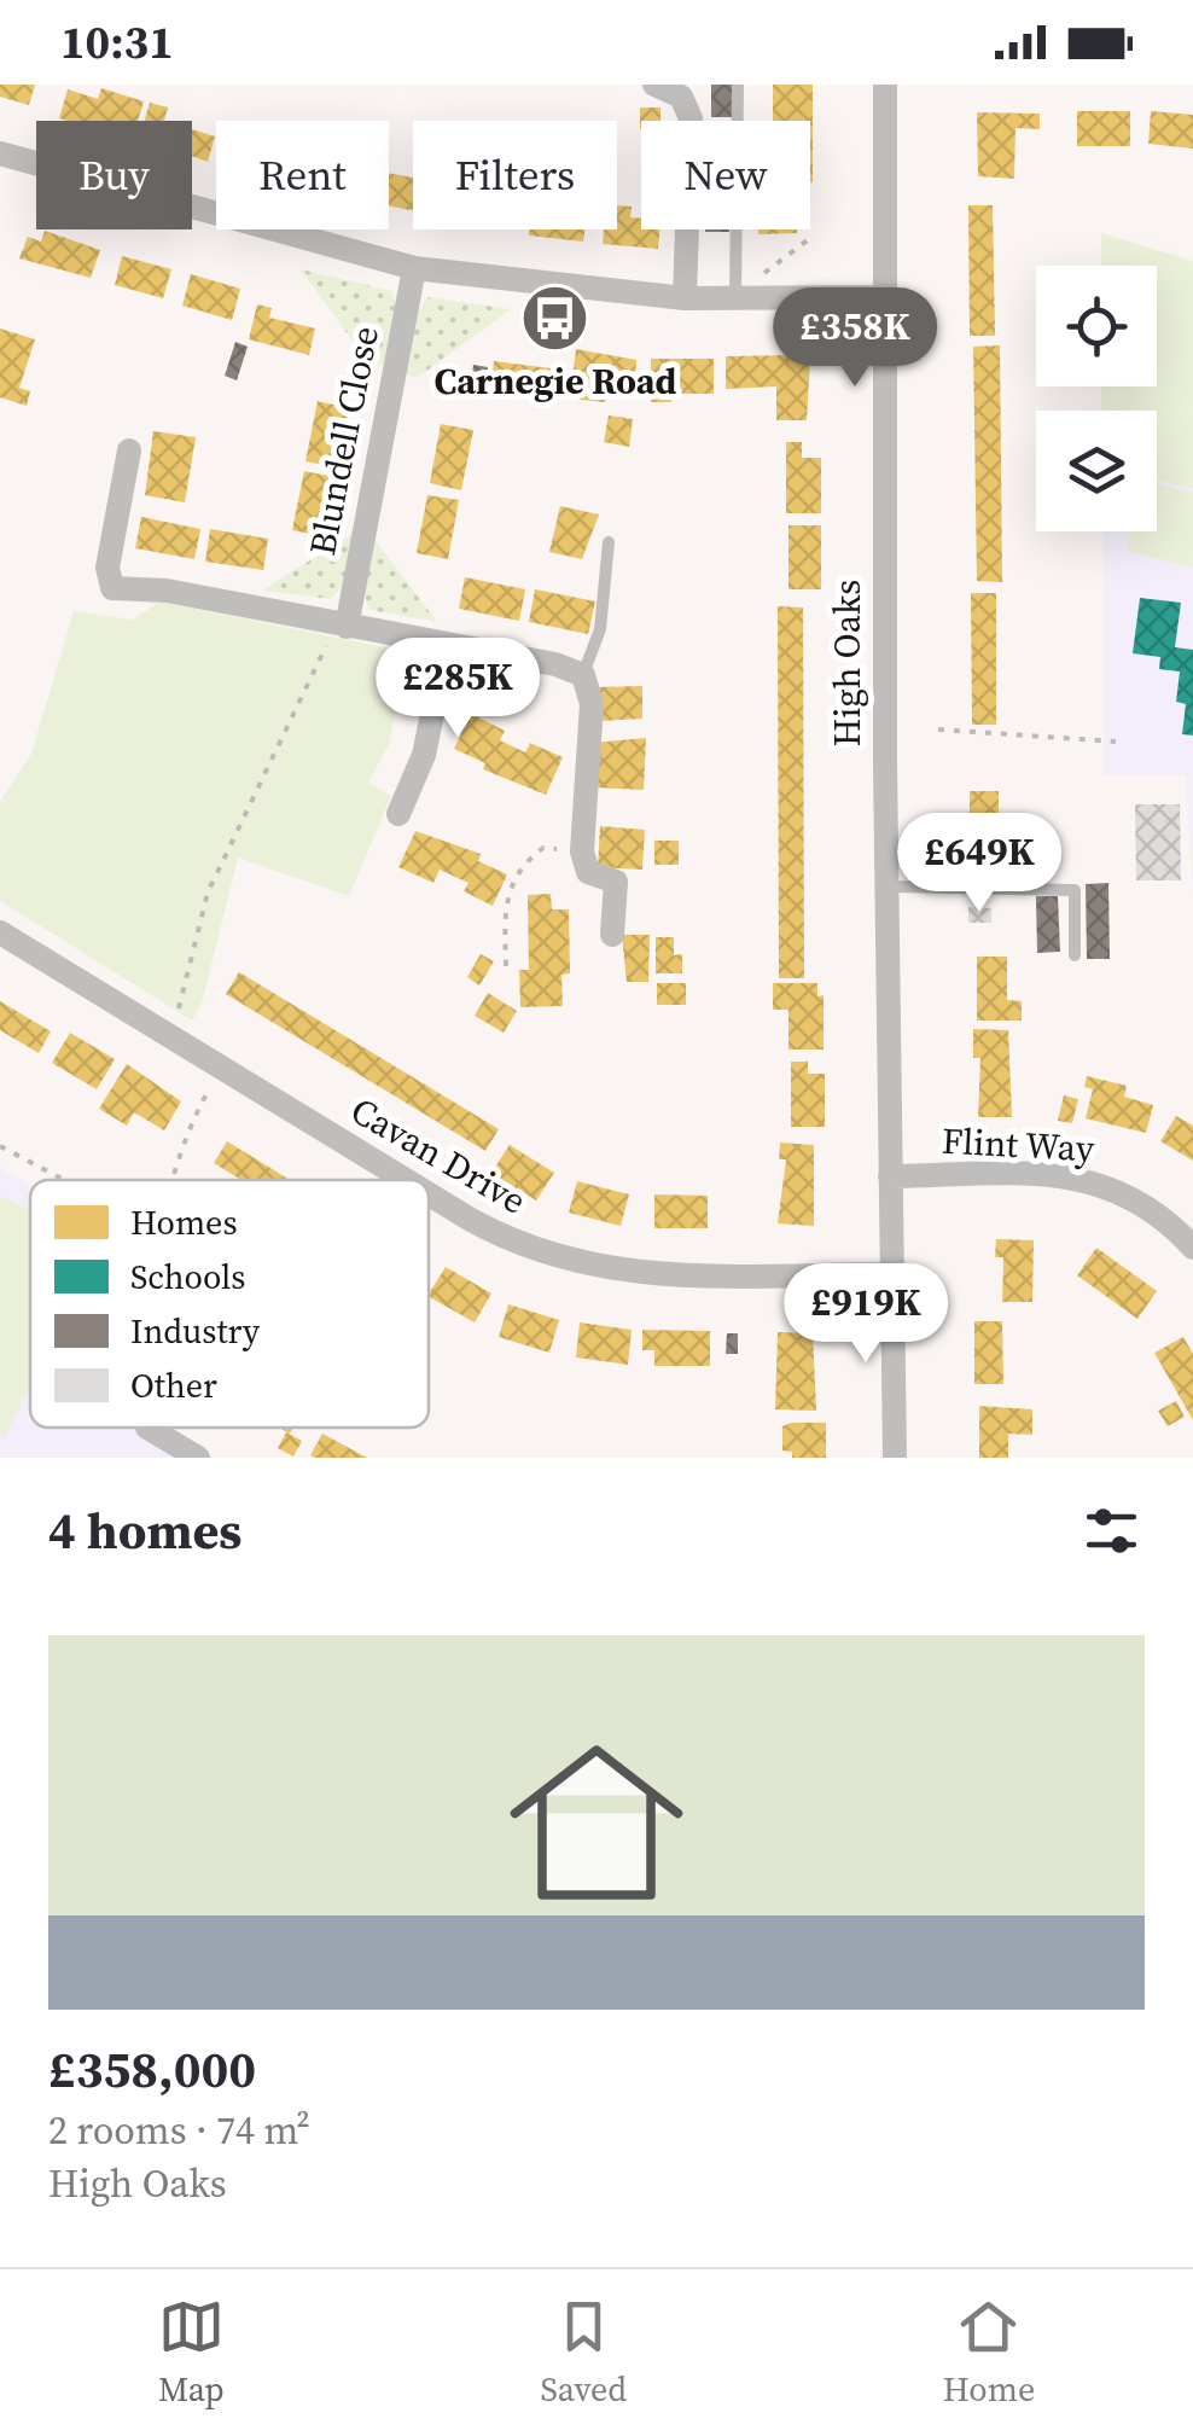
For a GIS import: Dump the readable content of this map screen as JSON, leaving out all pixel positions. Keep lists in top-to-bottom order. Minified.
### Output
{"streets":{"street":["Blundell Close","High Oaks","Flint Way","Cavan Drive"]},"crossings":[["High Oaks","Flint Way"],["High Oaks","Cavan Drive"]],"places":{"bus stop":["Carnegie Road"]},"legend":["Homes","Schools","Industry","Other"],"page":{"status":"10:31","chip":["Buy","Rent","Filters","New"],"price":["£358K","£285K","£649K","£919K"],"heading":"4 homes","list":[{"name":"£358,000","note":"2 rooms · 74 m² · High Oaks"}],"tabs":["Map","Saved","Home"]}}
